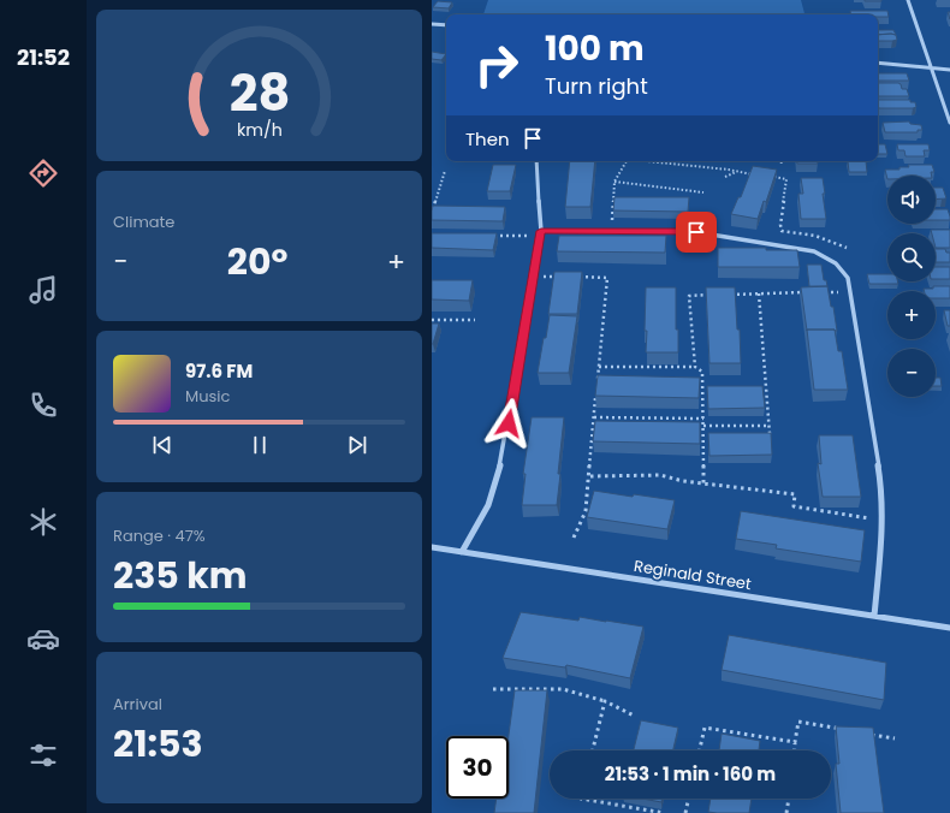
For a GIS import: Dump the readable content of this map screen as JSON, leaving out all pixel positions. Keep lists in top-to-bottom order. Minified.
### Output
{"streets":{"street":["Reginald Street"]},"page":{"tabs":"21:52","turn":["100 m","Turn right"],"then":"Then","tile":["Climate",["Range · 47%","235 km"],["Arrival","21:53"]],"map_buttons":["+","−"],"heat":["−","20°","+"],"song":["97.6 FM","Music"],"limit":"30","trip":"21:53 · 1 min · 160 m","gauge":["28","km/h"]}}
